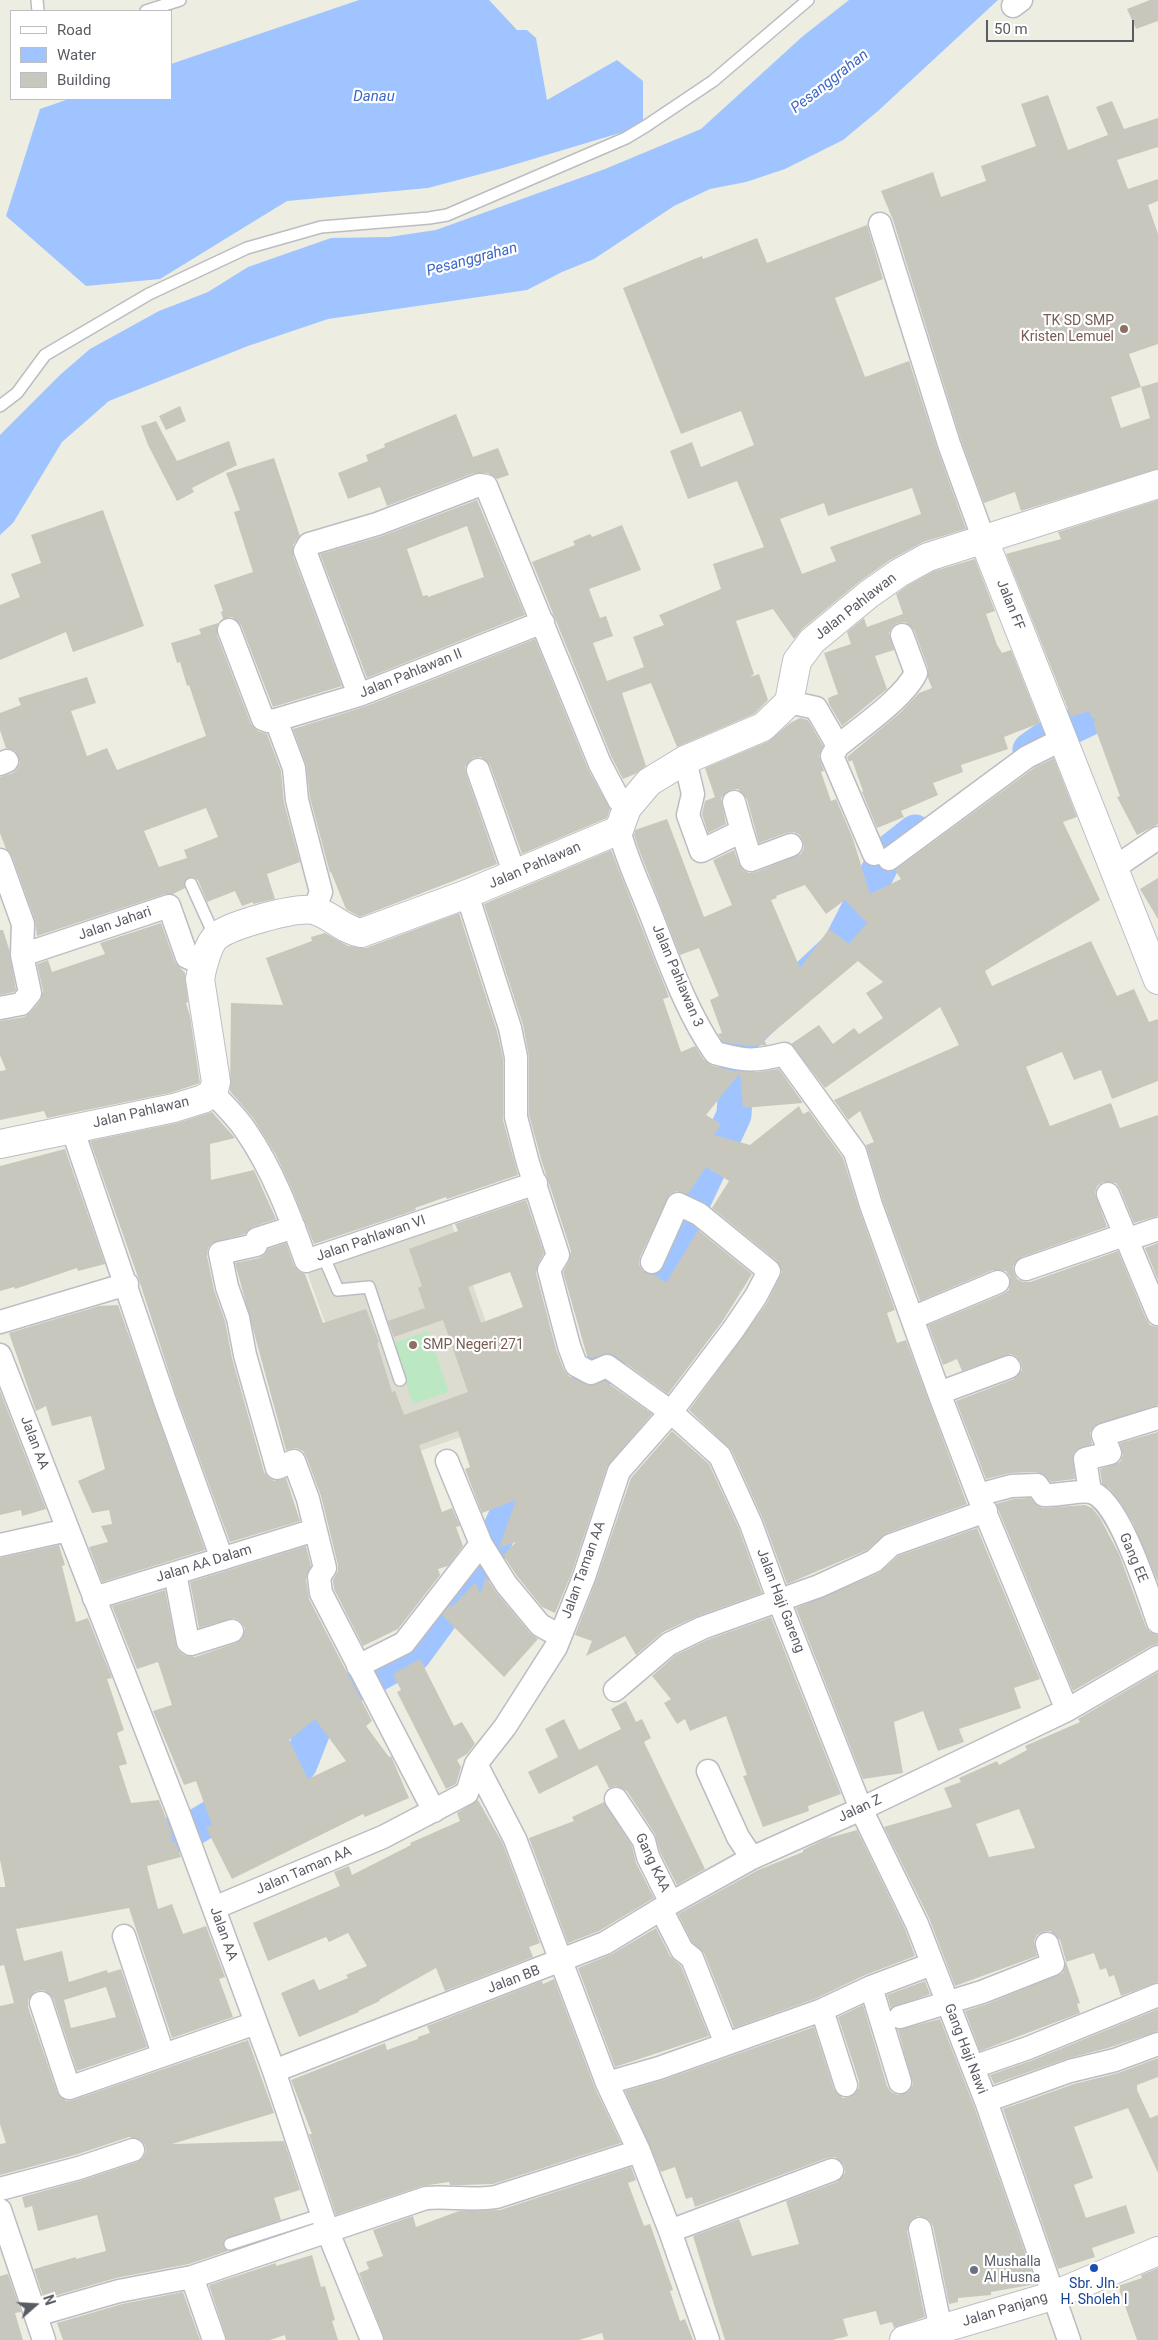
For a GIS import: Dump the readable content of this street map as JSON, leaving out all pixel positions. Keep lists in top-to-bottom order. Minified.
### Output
{"streets":{"street":["Jalan FF","Jalan Pahlawan","Jalan Pahlawan II","Jalan Jahari","Jalan Pahlawan 3","Jalan Pahlawan VI","Jalan AA","Gang EE","Jalan AA Dalam","Jalan Taman AA","Jalan Haji Gareng","Jalan Z","Gang KAA","Jalan BB","Gang Haji Nawi","Jalan Panjang"]},"crossings":[["Jalan FF","Jalan Pahlawan"],["Jalan Pahlawan","Jalan Pahlawan 3"],["Jalan Pahlawan","Jalan Pahlawan VI"],["Jalan AA","Jalan AA Dalam"],["Jalan AA","Jalan Taman AA"],["Jalan AA","Jalan BB"],["Jalan Taman AA","Jalan Haji Gareng"],["Jalan Haji Gareng","Jalan Z"],["Jalan Haji Gareng","Gang Haji Nawi"],["Jalan Z","Gang KAA"],["Jalan Z","Jalan BB"],["Jalan Z","Gang Haji Nawi"],["Gang Haji Nawi","Jalan Panjang"]],"water":["Pesanggrahan","Danau"],"places":["TK SD SMP Kristen Lemuel","SMP Negeri 271","Sbr. Jln. H. Sholeh I","Mushalla Al Husna"],"legend":["Road","Water","Building"],"scale_bar":"50 m","north":"right"}
